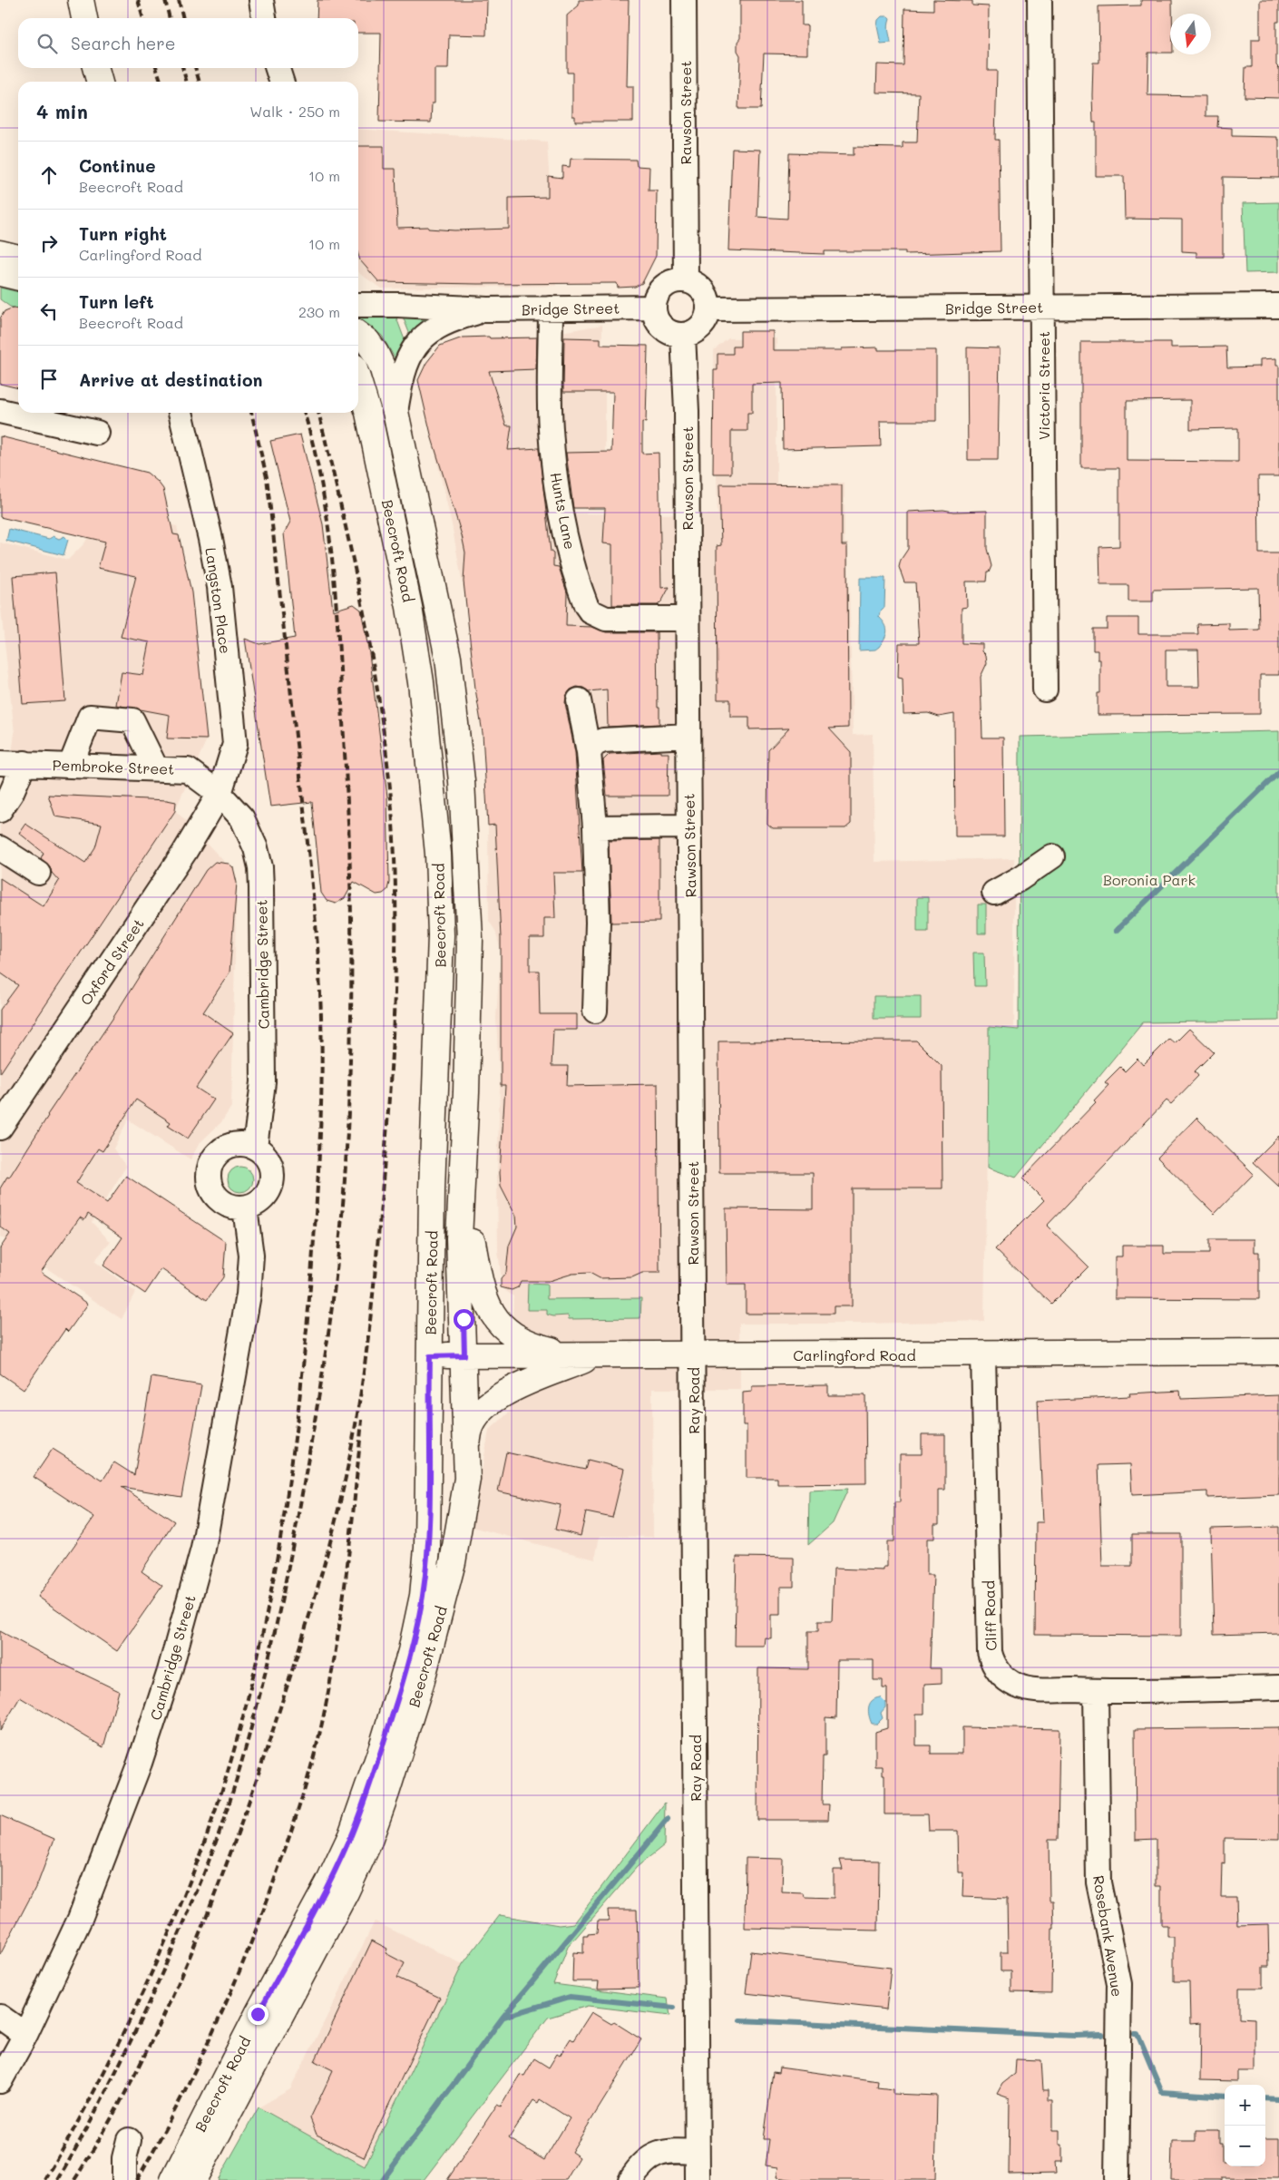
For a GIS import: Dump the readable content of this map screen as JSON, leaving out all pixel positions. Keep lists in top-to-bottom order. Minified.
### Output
{"streets":{"main road":["Beecroft Road","Carlingford Road"],"street":["Rawson Street","Bridge Street","Victoria Street","Hunts Lane","Langston Place","Pembroke Street","Oxford Street","Cambridge Street","Ray Road","Cliff Road","Rosebank Avenue"]},"crossings":[["Rawson Street","Bridge Street"],["Rawson Street","Hunts Lane"],["Rawson Street","Carlingford Road"],["Rawson Street","Ray Road"],["Bridge Street","Victoria Street"],["Bridge Street","Hunts Lane"],["Bridge Street","Beecroft Road"],["Beecroft Road","Carlingford Road"],["Langston Place","Pembroke Street"],["Langston Place","Oxford Street"],["Langston Place","Cambridge Street"],["Pembroke Street","Oxford Street"],["Pembroke Street","Cambridge Street"],["Oxford Street","Cambridge Street"],["Carlingford Road","Ray Road"],["Carlingford Road","Cliff Road"],["Cliff Road","Rosebank Avenue"]],"parks":["Boronia Park"],"north":"bottom","page":{"search":"Search here","heading":["4 min","Walk · 250 m"],"list":[["Continue","Beecroft Road","10 m"],["Turn right","Carlingford Road","10 m"],["Turn left","Beecroft Road","230 m"],"Arrive at destination"],"map_buttons":["+","−"]}}
